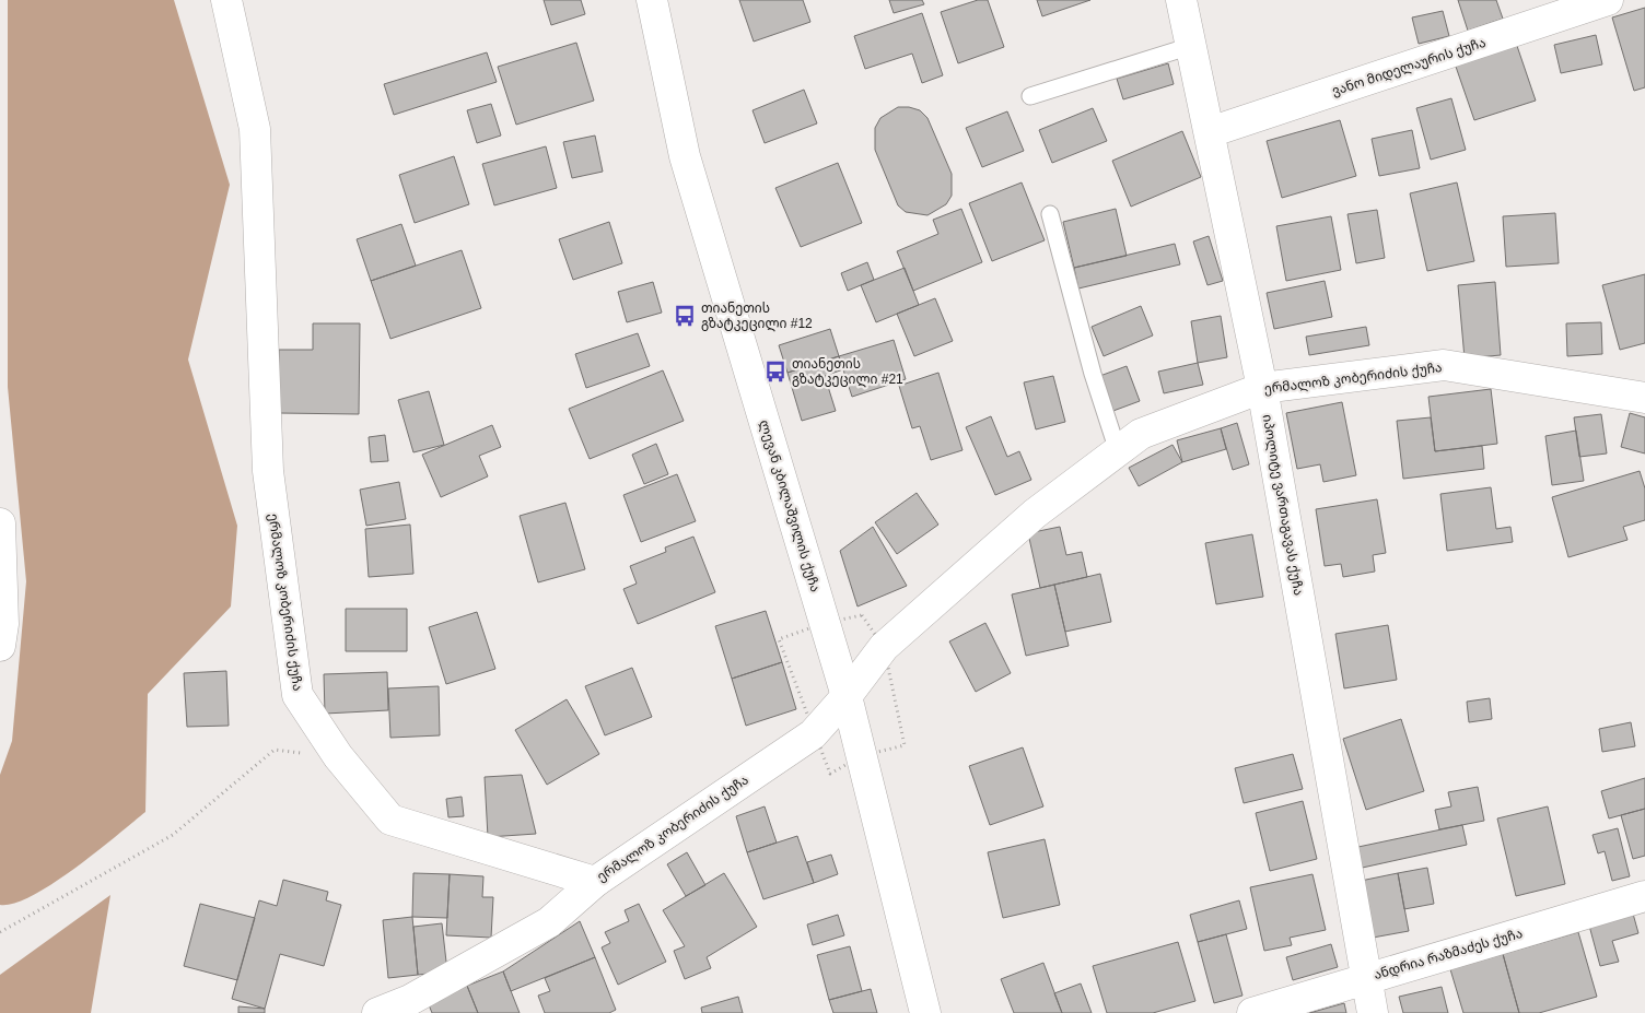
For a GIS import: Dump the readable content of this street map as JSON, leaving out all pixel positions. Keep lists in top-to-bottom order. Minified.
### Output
{"streets":{"street":["ვანო მიდელაურის ქუჩა","ერმალოზ კობერიძის ქუჩა","იპოლიტე ვართაგავას ქუჩა","ლევან კბილაშვილის ქუჩა","ანდრია რაზმაძეს ქუჩა"]},"crossings":[["ვანო მიდელაურის ქუჩა","იპოლიტე ვართაგავას ქუჩა"],["ერმალოზ კობერიძის ქუჩა","იპოლიტე ვართაგავას ქუჩა"],["ერმალოზ კობერიძის ქუჩა","ლევან კბილაშვილის ქუჩა"],["იპოლიტე ვართაგავას ქუჩა","ანდრია რაზმაძეს ქუჩა"]],"places":{"bus stop":["თიანეთის გზატკეცილი #12","თიანეთის გზატკეცილი #21"]}}
